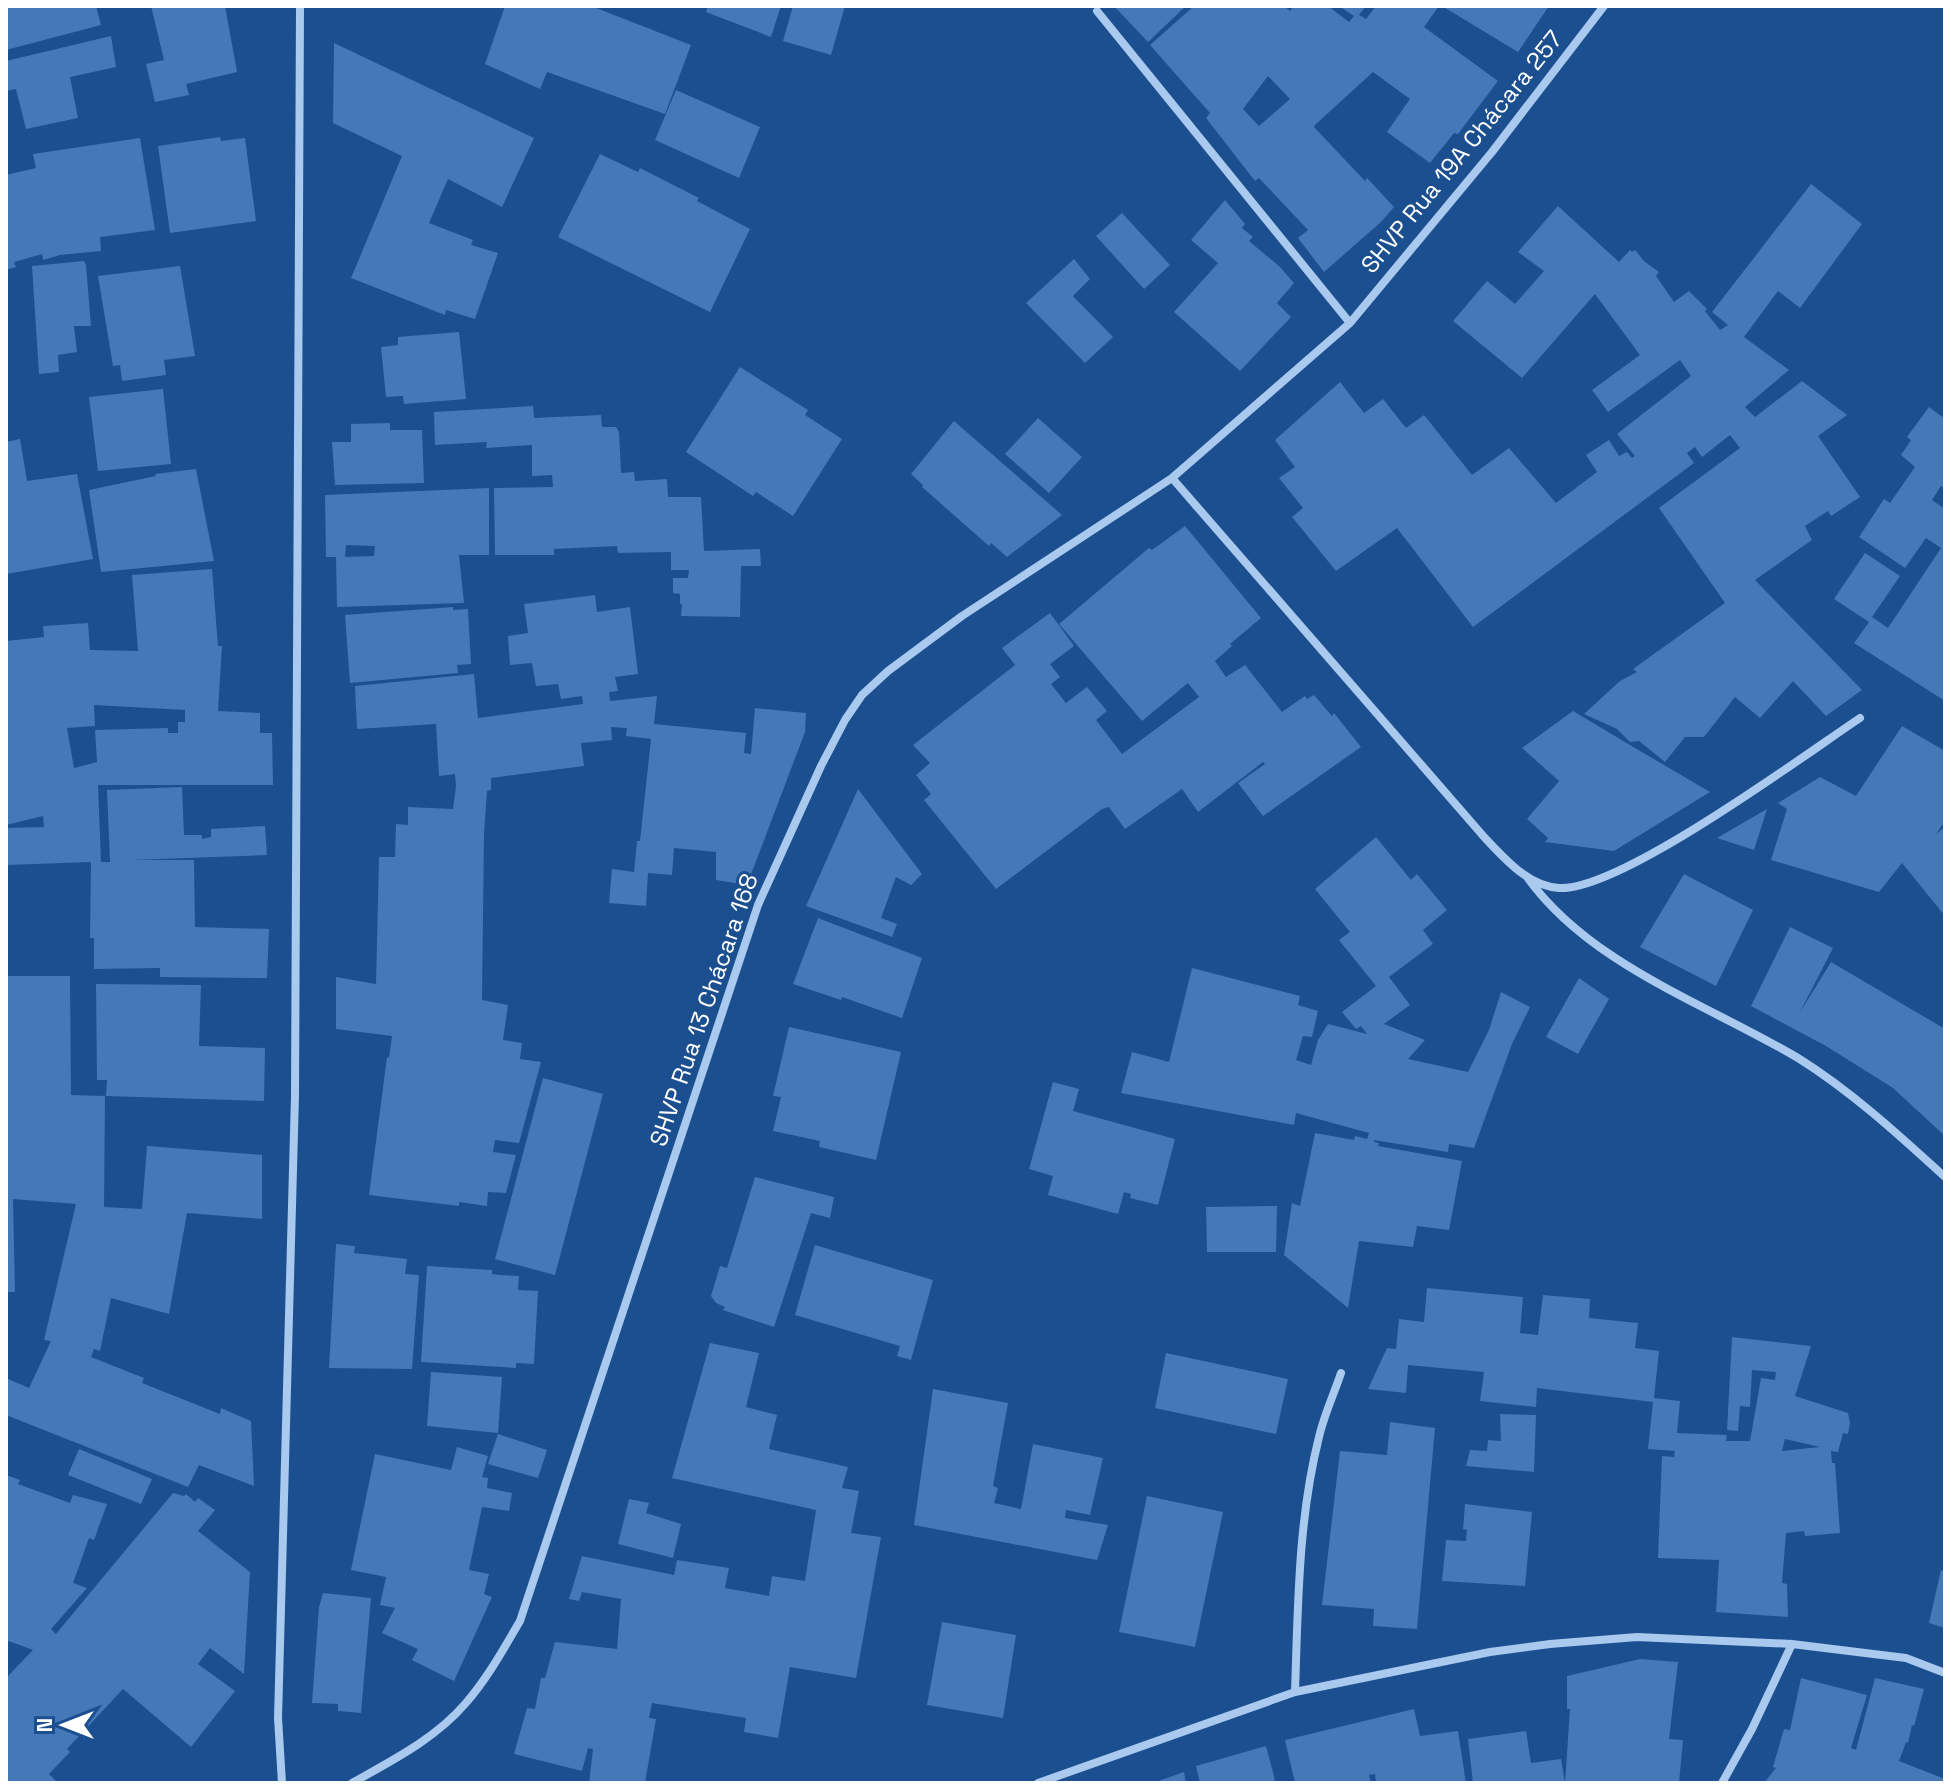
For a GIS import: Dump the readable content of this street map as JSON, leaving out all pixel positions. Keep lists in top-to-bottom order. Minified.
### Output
{"streets":{"street":["SHVP Rua 19A Chácara 257","SHVP Rua 13 Chácara 168"]},"crossings":[["SHVP Rua 19A Chácara 257","SHVP Rua 13 Chácara 168"]],"north":"left"}
